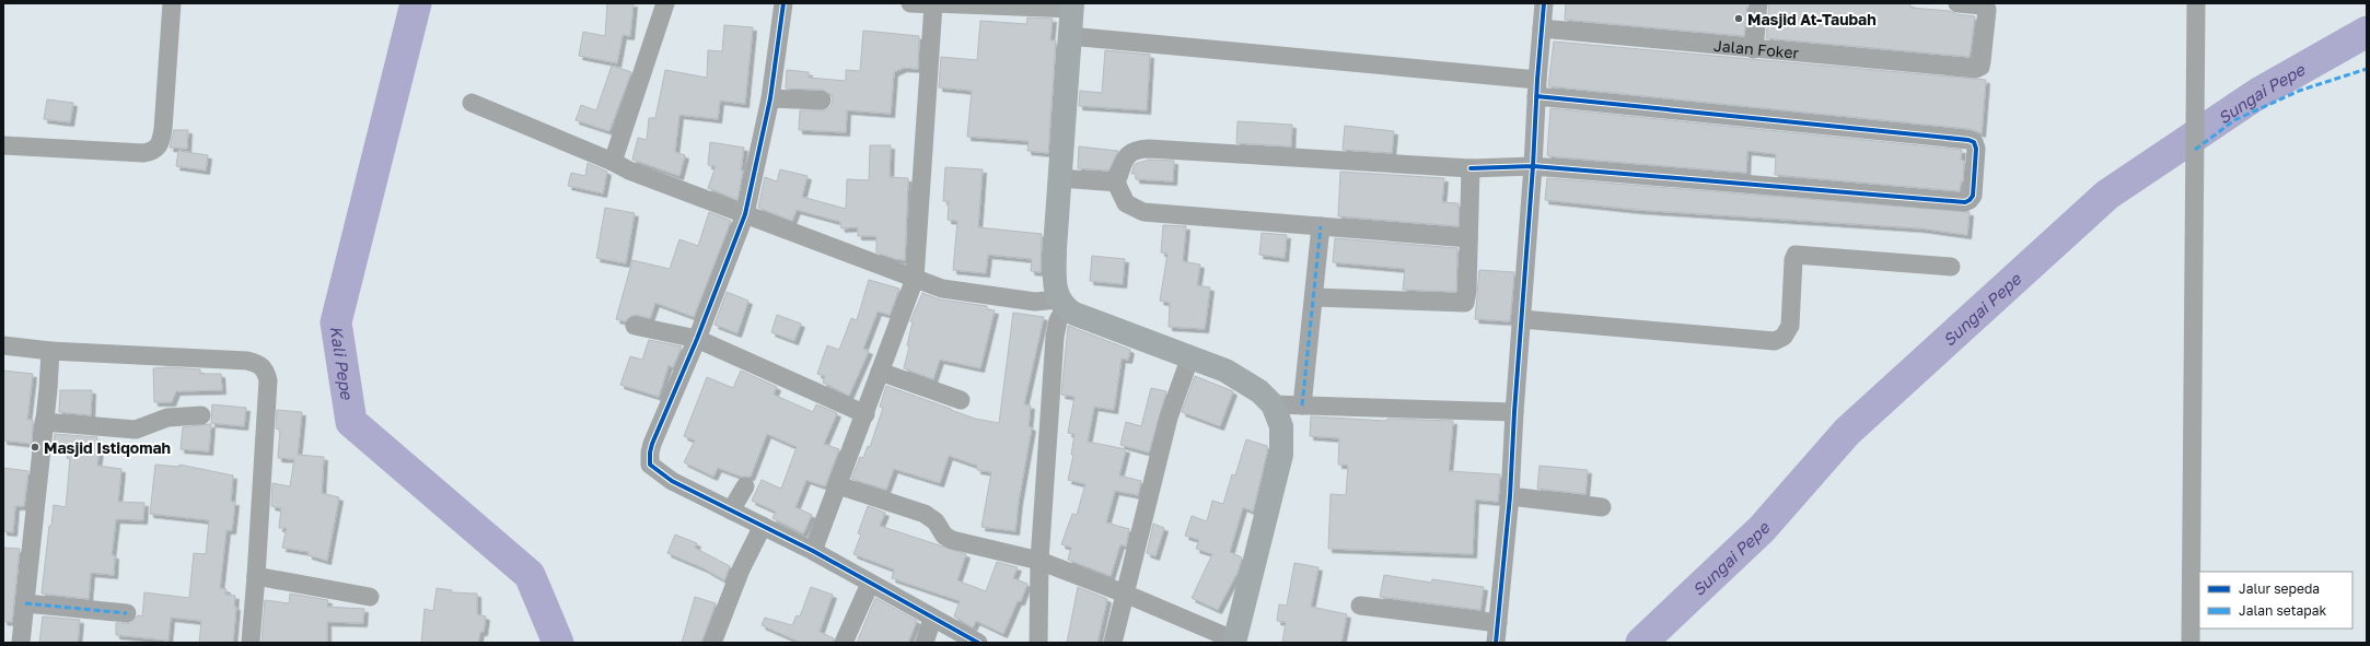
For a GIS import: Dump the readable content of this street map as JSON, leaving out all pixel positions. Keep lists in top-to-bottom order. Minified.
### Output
{"streets":{"street":["Jalan Foker"]},"water":["Sungai Pepe","Kali Pepe"],"places":["Masjid At-Taubah","Masjid Istiqomah"],"legend":["Jalur sepeda","Jalan setapak"]}
